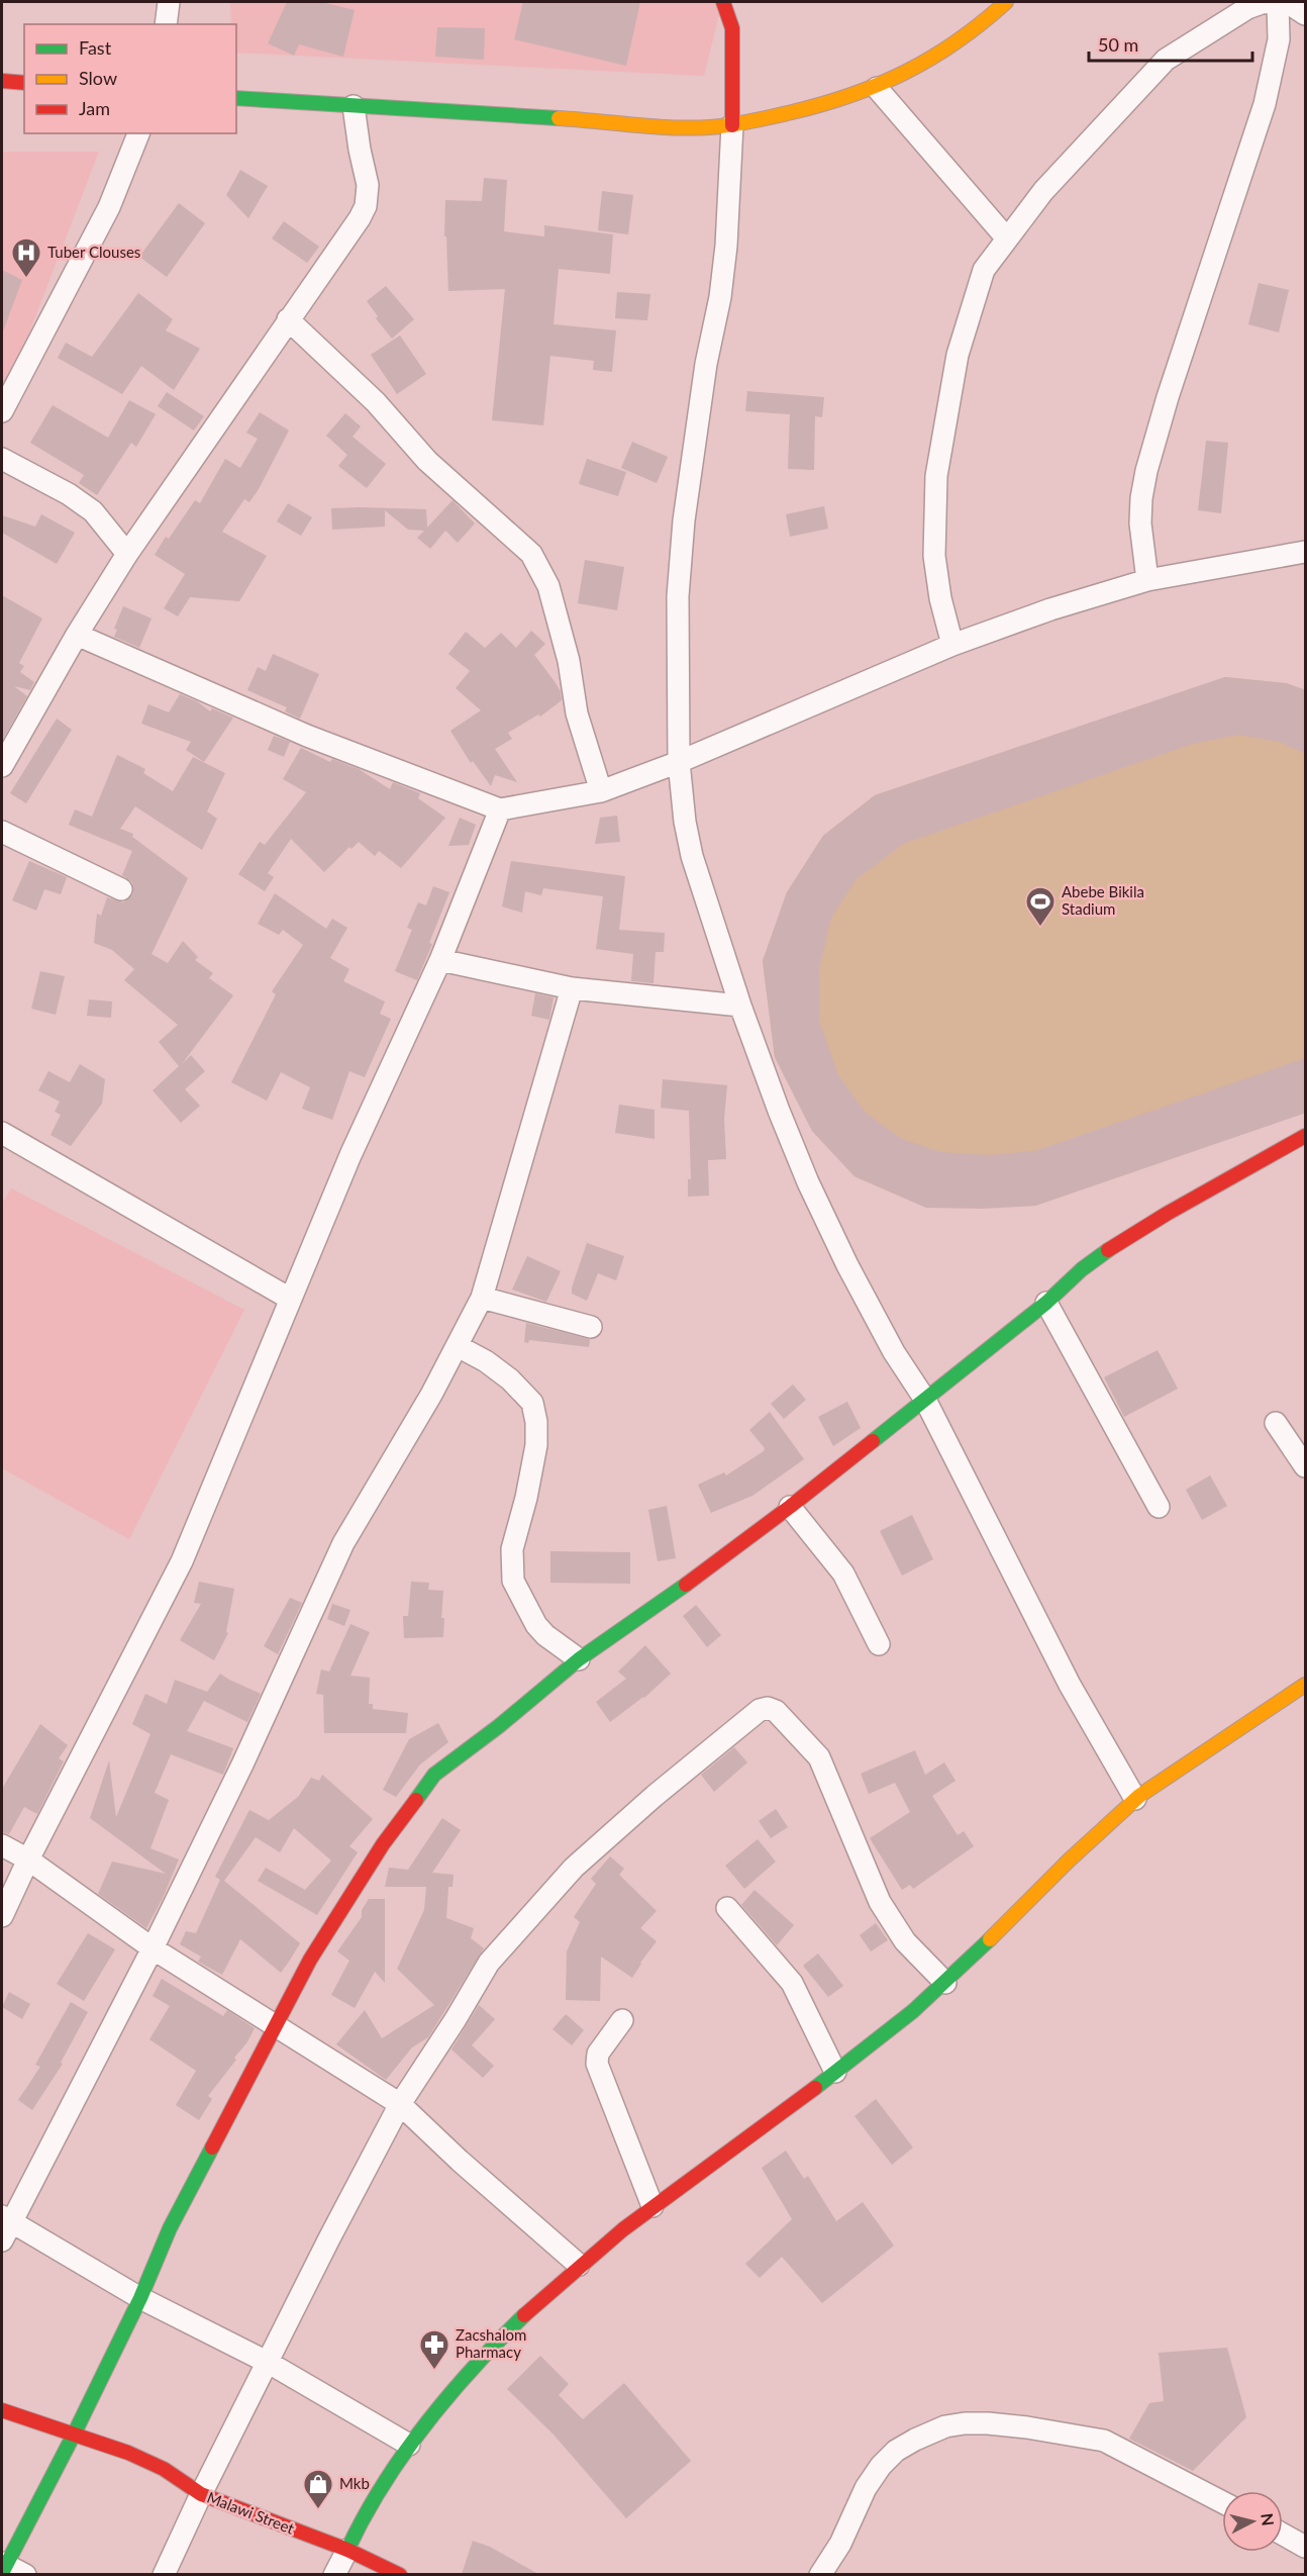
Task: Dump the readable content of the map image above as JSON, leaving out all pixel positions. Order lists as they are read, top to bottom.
{
  "streets": {
    "street": ["Malawi Street"]
  },
  "places": {
    "hospital": ["Tuber Clouses"],
    "sports": ["Abebe Bikila Stadium"],
    "pharmacy": ["Zacshalom Pharmacy"],
    "shop": ["Mkb"]
  },
  "legend": ["Fast", "Slow", "Jam"],
  "scale_bar": "50 m",
  "north": "right"
}
